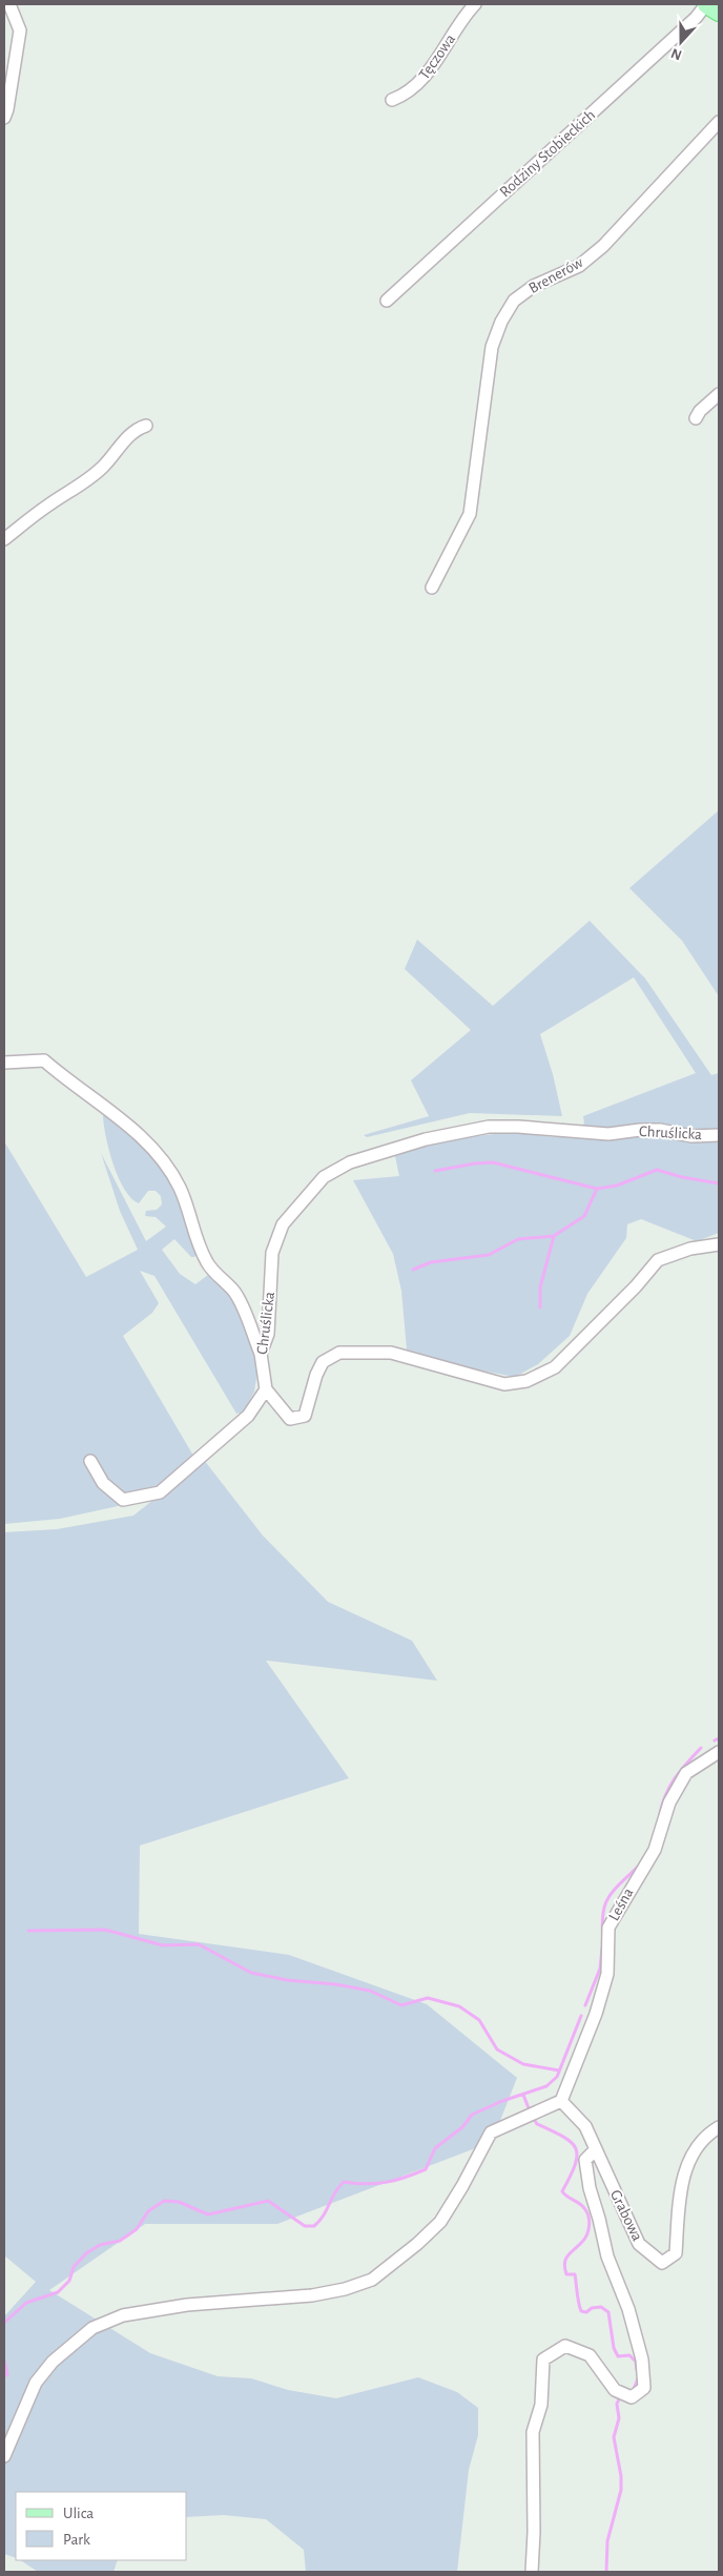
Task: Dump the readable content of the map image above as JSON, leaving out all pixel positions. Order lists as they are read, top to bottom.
{
  "streets": {
    "street": [
      "Tęczowa",
      "Rodziny Stobieckich",
      "Brenerów",
      "Chruślicka",
      "Leśna",
      "Grabowa"
    ]
  },
  "crossings": [
    ["Leśna", "Grabowa"]
  ],
  "legend": ["Ulica", "Park"],
  "north": "bottom"
}
